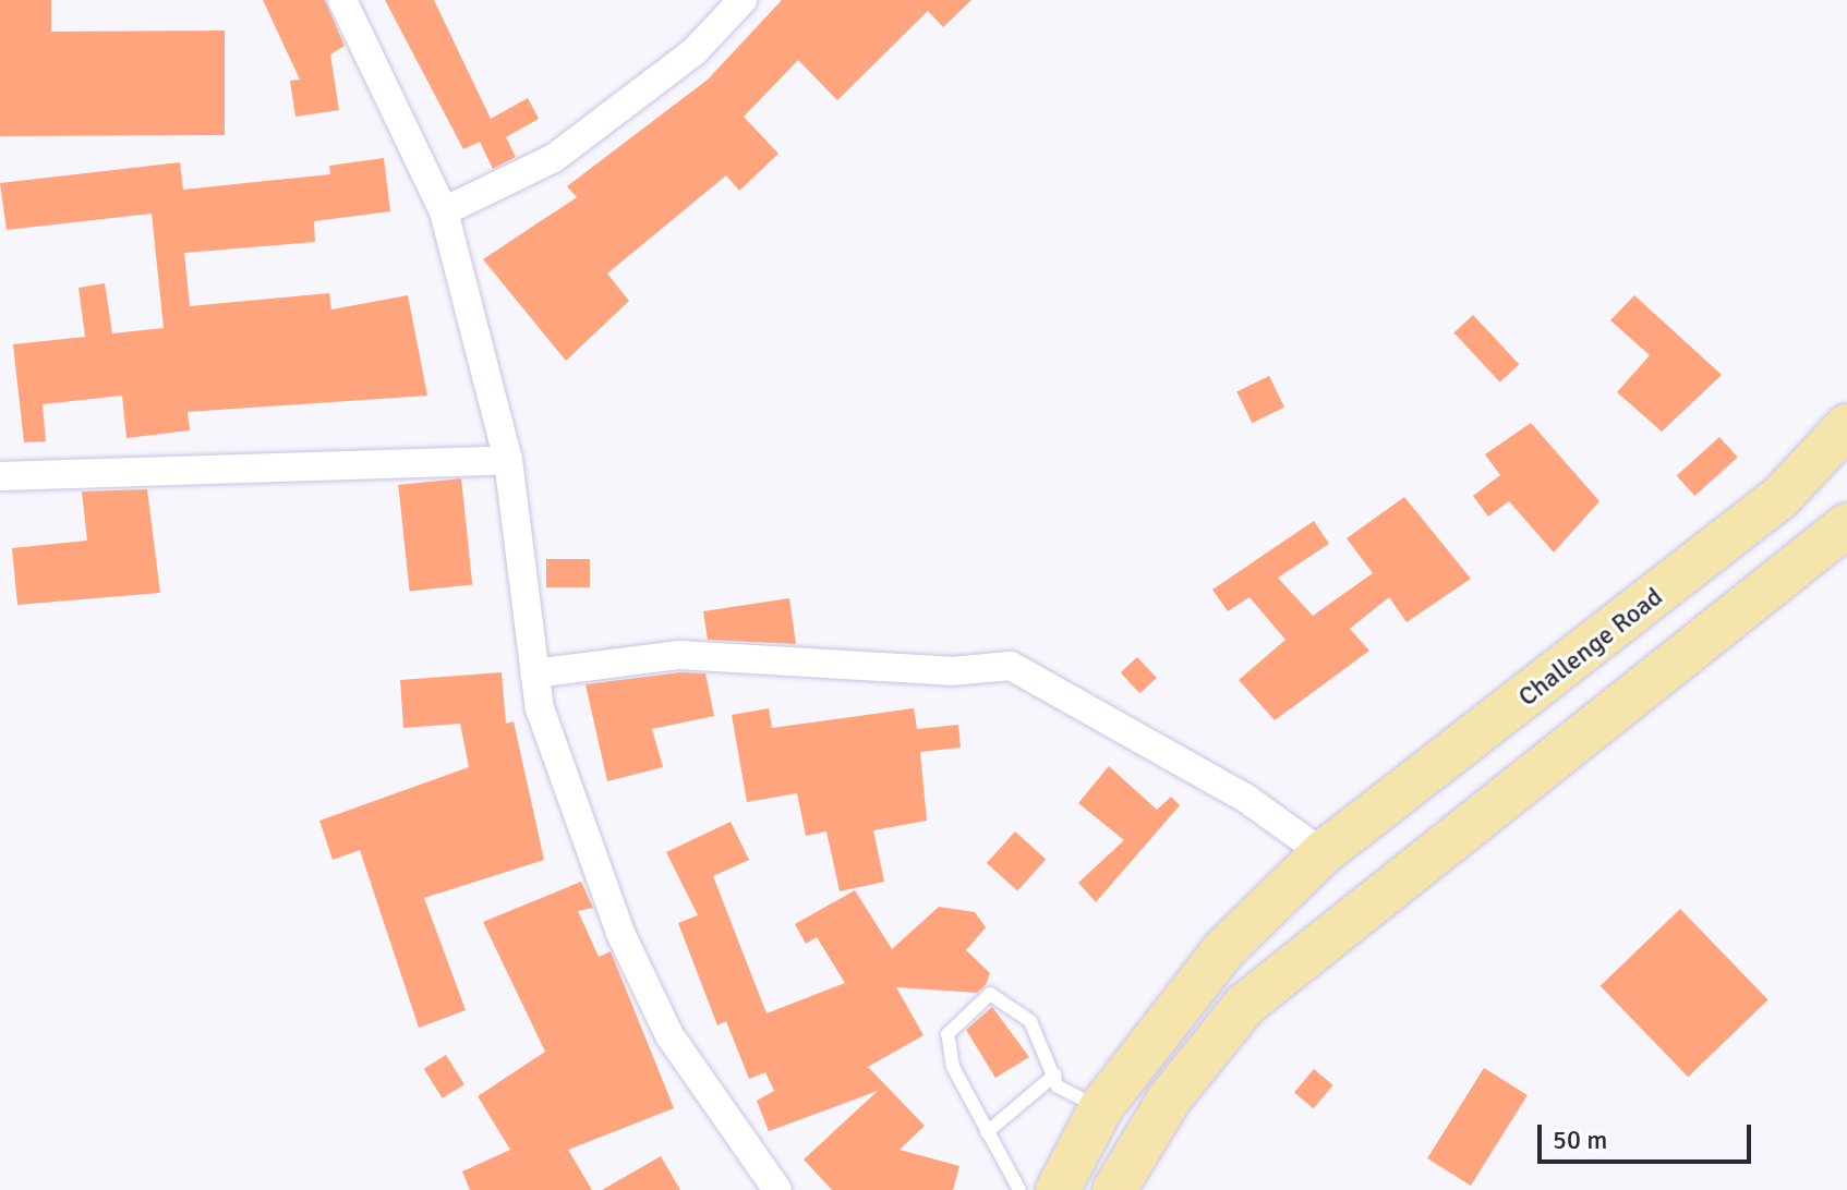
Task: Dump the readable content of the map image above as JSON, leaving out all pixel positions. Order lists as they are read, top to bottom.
{
  "streets": {
    "main road": ["Challenge Road"]
  },
  "scale_bar": "50 m"
}
